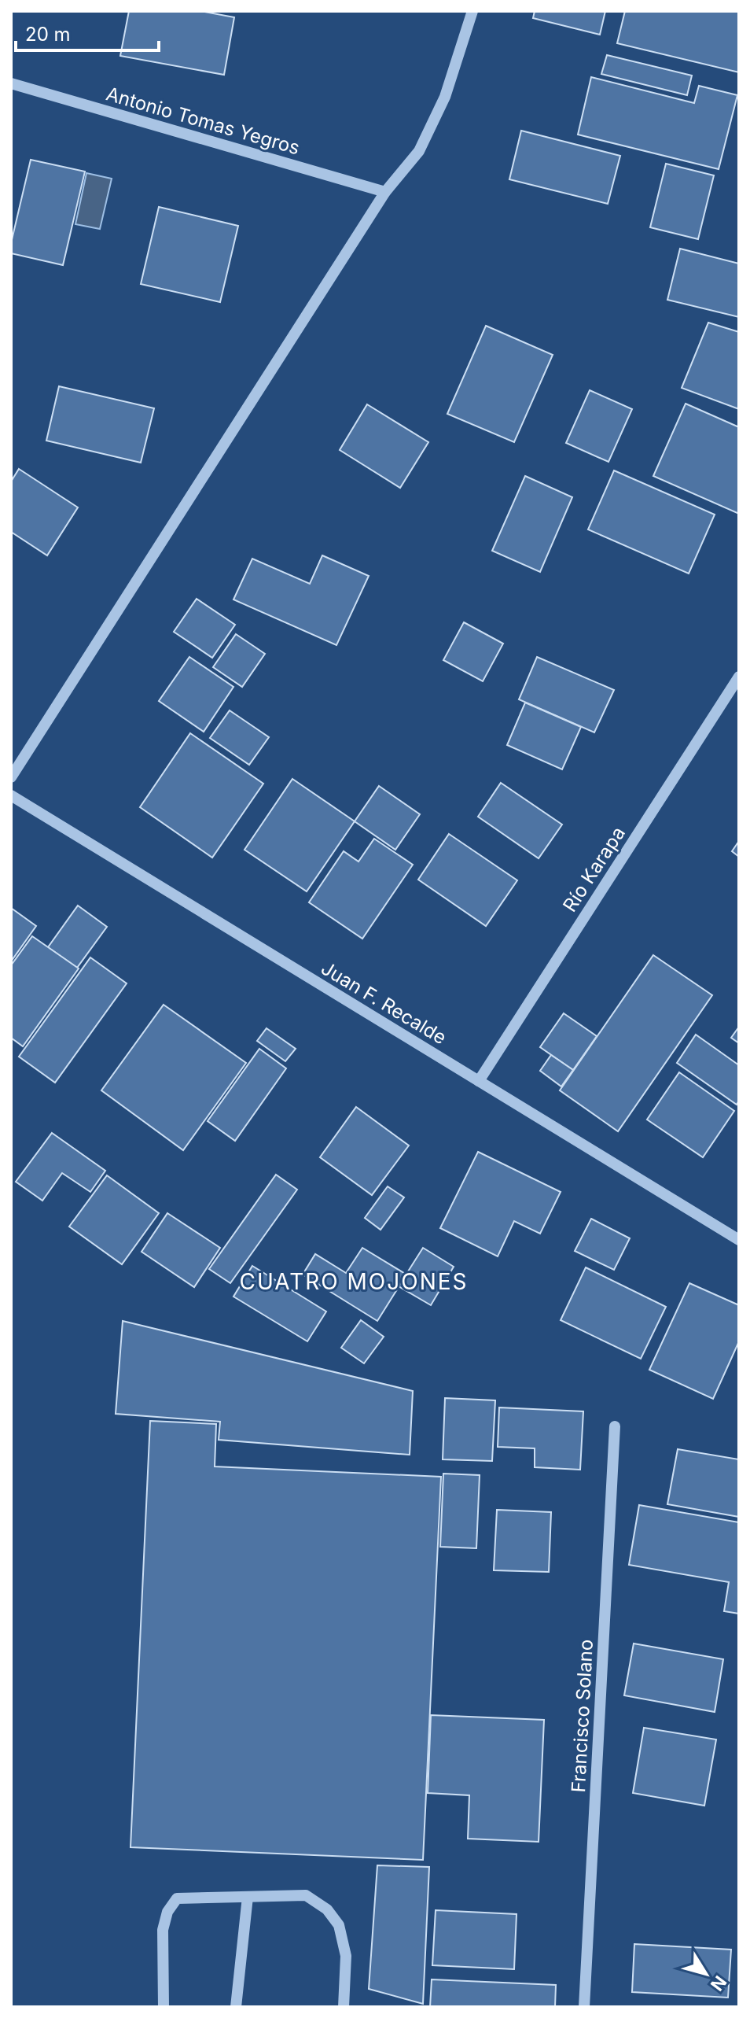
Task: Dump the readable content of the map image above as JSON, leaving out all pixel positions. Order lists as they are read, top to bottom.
{
  "streets": {
    "street": [
      "Antonio Tomas Yegros",
      "Río Karapa",
      "Juan F. Recalde",
      "Francisco Solano"
    ]
  },
  "crossings": [
    ["Río Karapa", "Juan F. Recalde"]
  ],
  "districts": ["CUATRO MOJONES"],
  "scale_bar": "20 m",
  "north": "bottom right"
}
